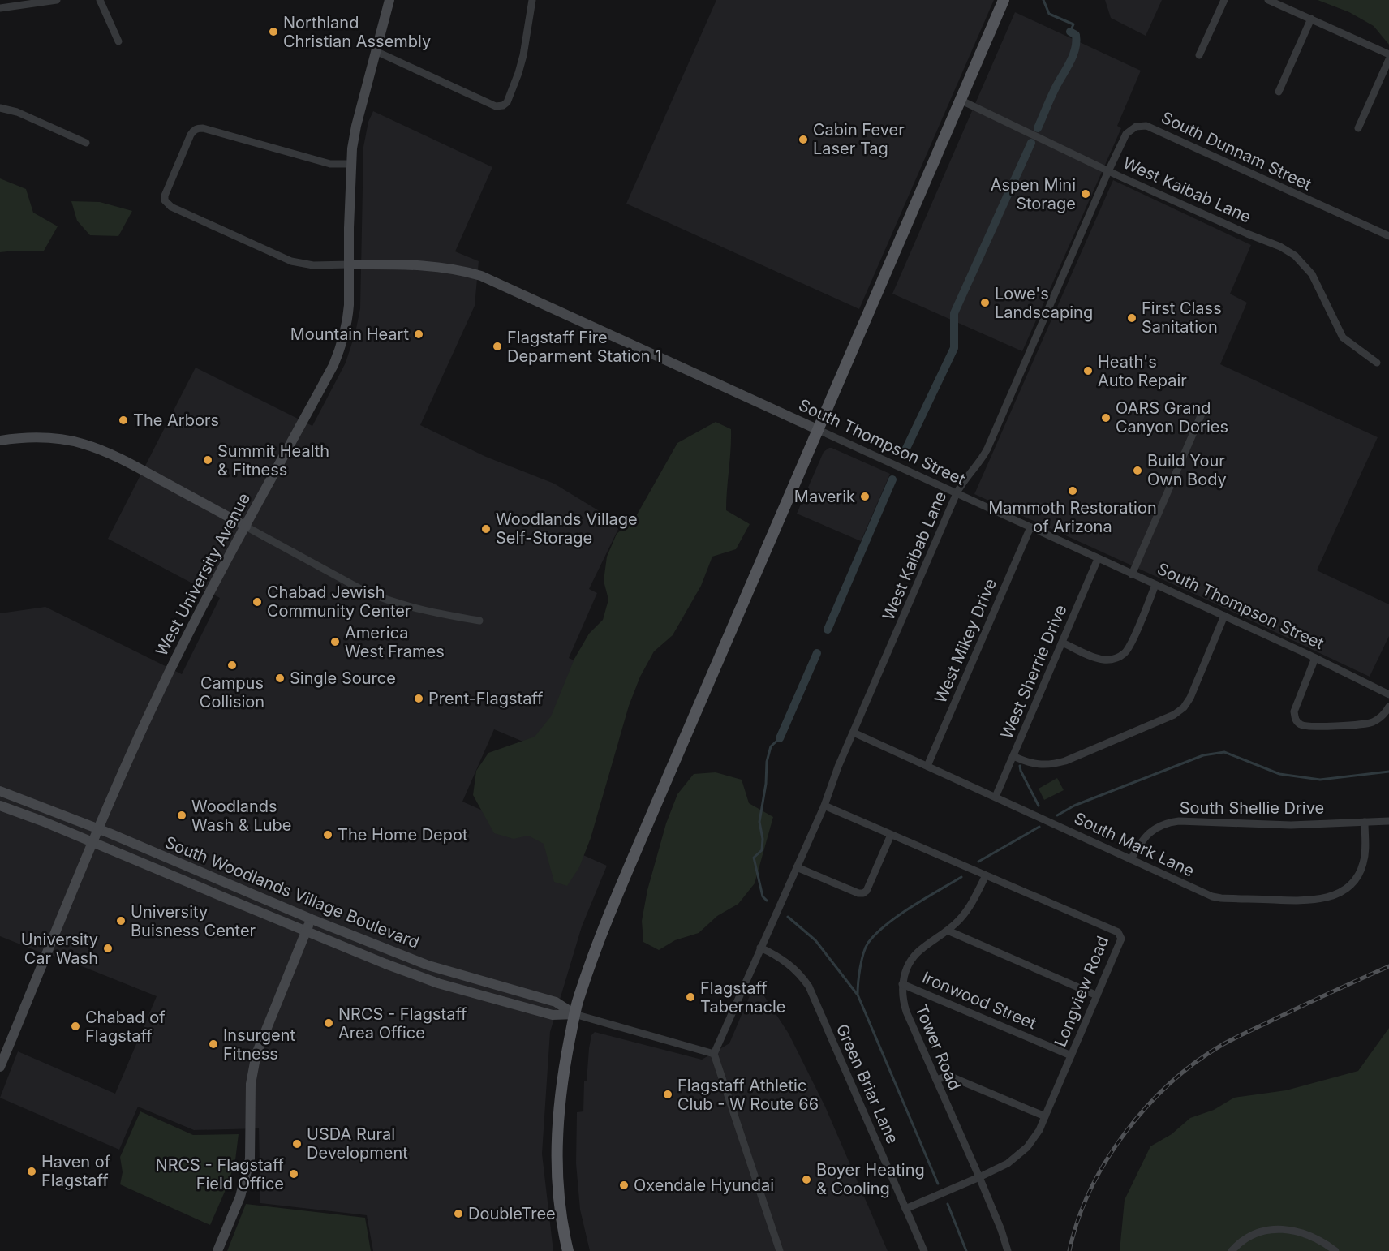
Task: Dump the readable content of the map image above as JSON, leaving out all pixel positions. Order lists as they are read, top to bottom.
{
  "streets": {
    "street": [
      "South Dunnam Street",
      "West Kaibab Lane",
      "South Thompson Street",
      "West University Avenue",
      "West Mikey Drive",
      "West Sherrie Drive",
      "South Shellie Drive",
      "South Mark Lane",
      "South Woodlands Village Boulevard",
      "Longview Road",
      "Ironwood Street",
      "Tower Road",
      "Green Briar Lane"
    ]
  },
  "crossings": [
    ["South Dunnam Street", "West Kaibab Lane"],
    ["West Kaibab Lane", "South Thompson Street"],
    ["West Kaibab Lane", "South Mark Lane"],
    ["West Kaibab Lane", "South Woodlands Village Boulevard"],
    ["West Kaibab Lane", "Longview Road"],
    ["West Kaibab Lane", "Green Briar Lane"],
    ["South Thompson Street", "West University Avenue"],
    ["South Thompson Street", "West Mikey Drive"],
    ["South Thompson Street", "West Sherrie Drive"],
    ["West University Avenue", "South Woodlands Village Boulevard"],
    ["West Mikey Drive", "South Mark Lane"],
    ["West Sherrie Drive", "South Mark Lane"],
    ["South Shellie Drive", "South Mark Lane"],
    ["Longview Road", "Ironwood Street"],
    ["Longview Road", "Tower Road"],
    ["Longview Road", "Green Briar Lane"],
    ["Ironwood Street", "Tower Road"]
  ],
  "places": [
    "Northland Christian Assembly",
    "Cabin Fever Laser Tag",
    "Aspen Mini Storage",
    "Lowe's Landscaping",
    "First Class Sanitation",
    "Mountain Heart",
    "Flagstaff Fire Deparment Station 1",
    "Heath's Auto Repair",
    "OARS Grand Canyon Dories",
    "The Arbors",
    "Summit Health & Fitness",
    "Build Your Own Body",
    "Mammoth Restoration of Arizona",
    "Maverik",
    "Woodlands Village Self-Storage",
    "Chabad Jewish Community Center",
    "America West Frames",
    "Campus Collision",
    "Single Source",
    "Prent-Flagstaff",
    "Woodlands Wash & Lube",
    "The Home Depot",
    "University Buisness Center",
    "University Car Wash",
    "Flagstaff Tabernacle",
    "NRCS - Flagstaff Area Office",
    "Chabad of Flagstaff",
    "Insurgent Fitness",
    "Flagstaff Athletic Club - W Route 66",
    "USDA Rural Development",
    "Haven of Flagstaff",
    "NRCS - Flagstaff Field Office",
    "Boyer Heating & Cooling",
    "Oxendale Hyundai",
    "DoubleTree"
  ]
}
